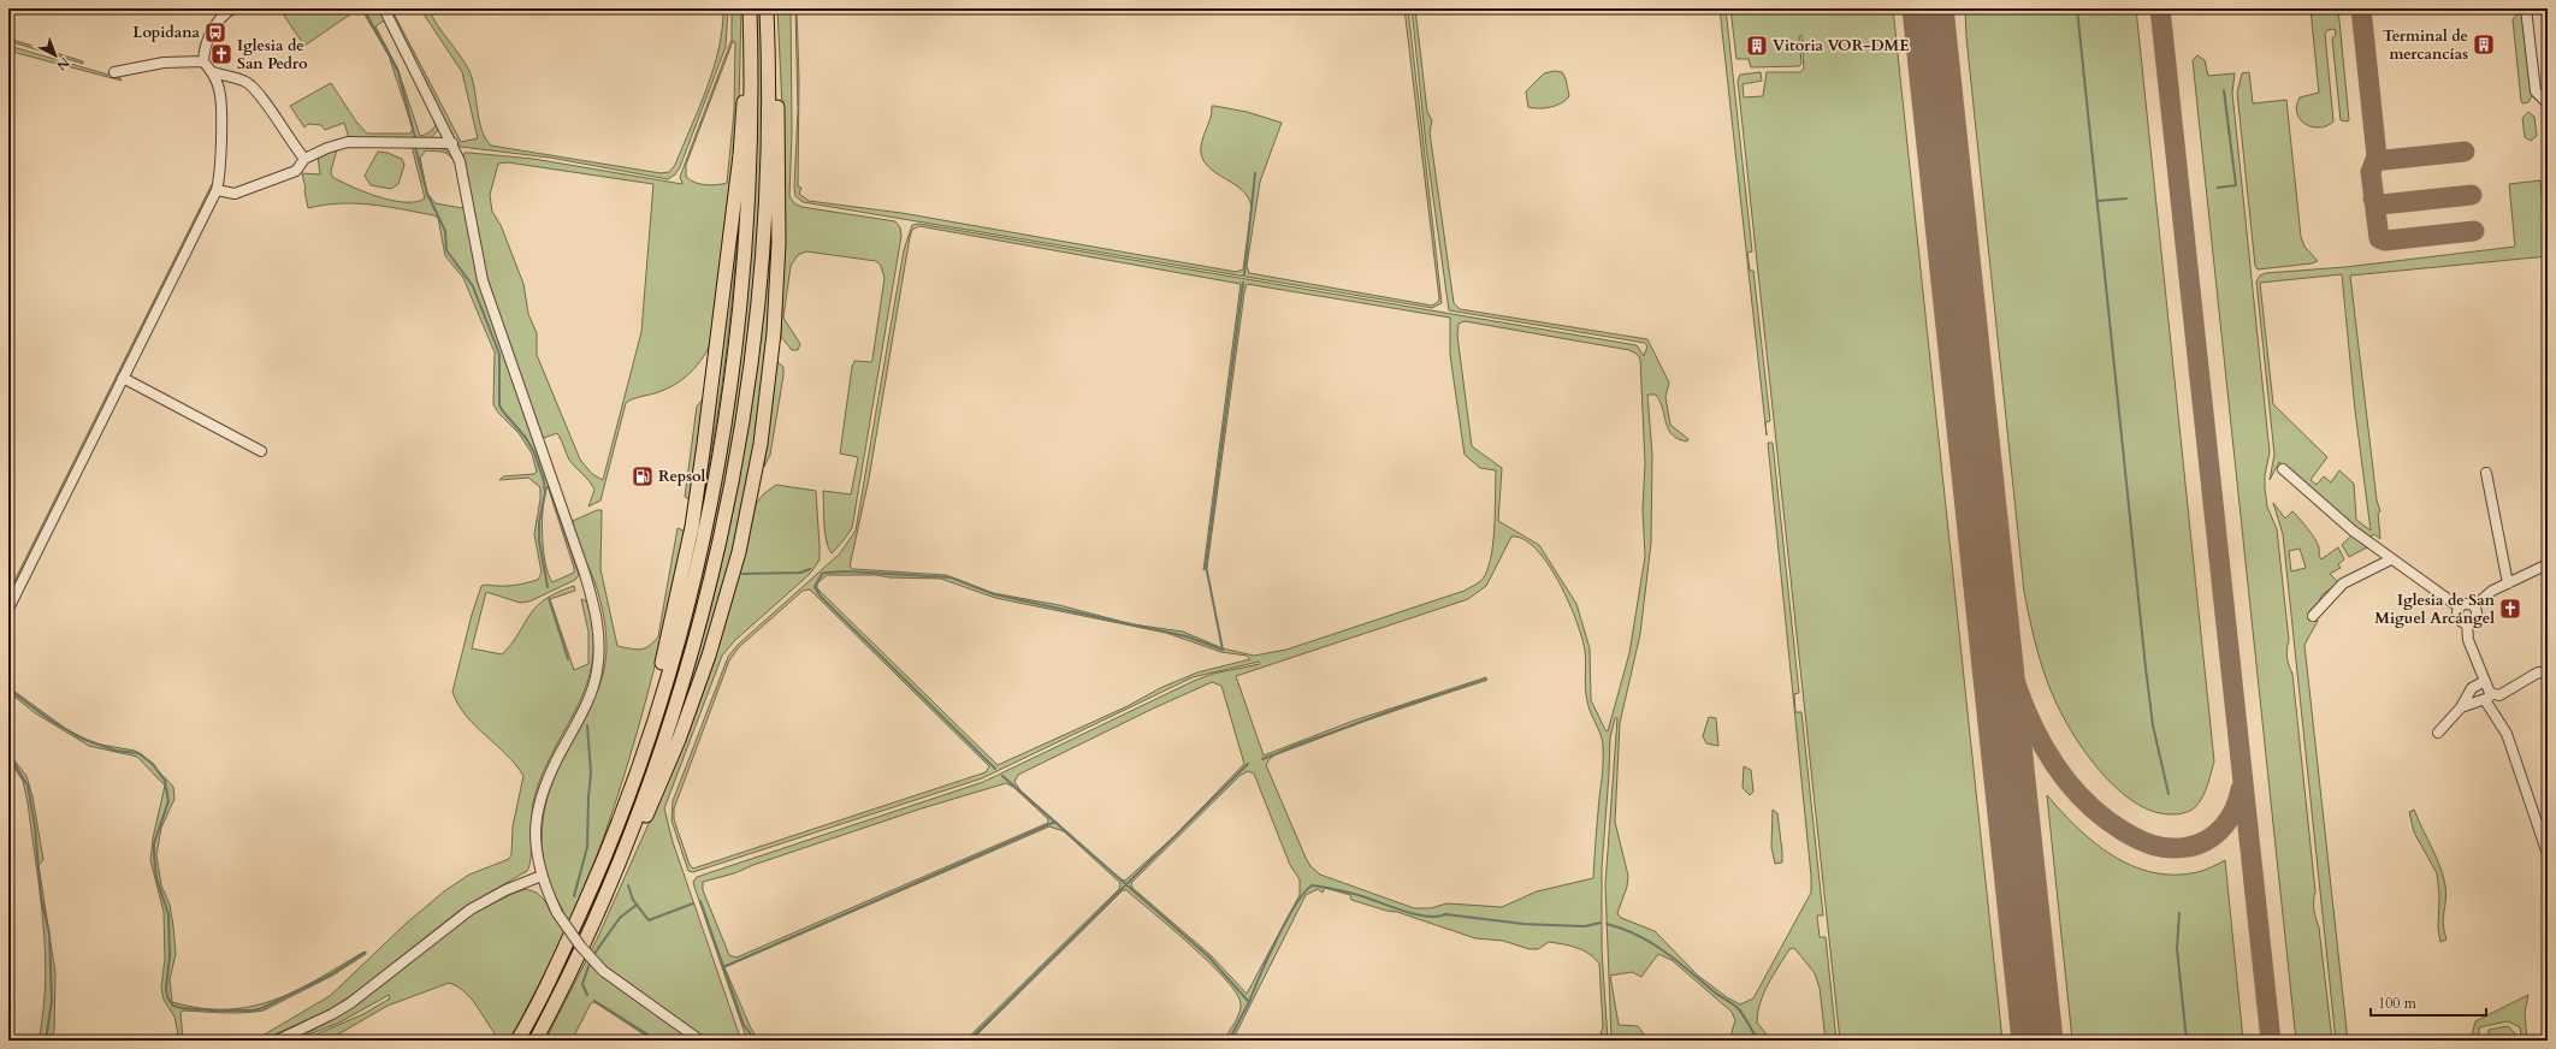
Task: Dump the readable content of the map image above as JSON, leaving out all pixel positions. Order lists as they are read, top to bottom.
{
  "places": {
    "bus stop": ["Lopidana"],
    "building": ["Terminal de mercancías", "Vitoria VOR-DME"],
    "church": ["Iglesia de San Pedro", "Iglesia de San Miguel Arcángel"],
    "fuel station": ["Repsol"]
  },
  "scale_bar": "100 m",
  "north": "bottom right"
}
